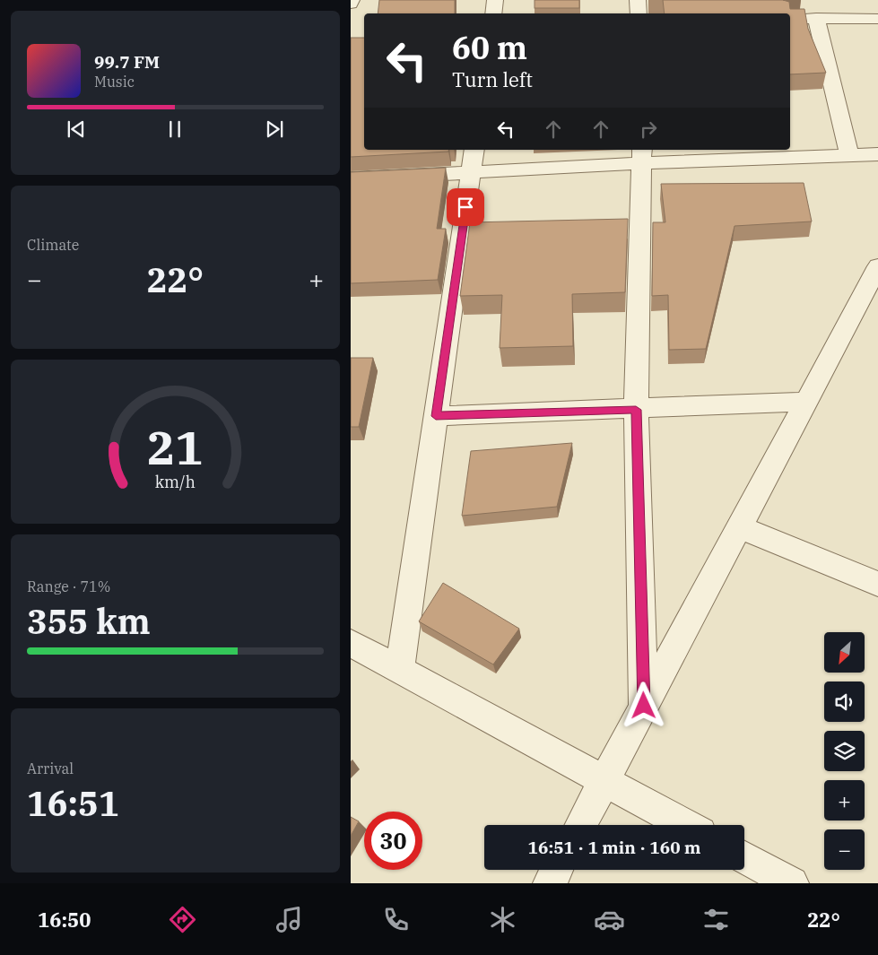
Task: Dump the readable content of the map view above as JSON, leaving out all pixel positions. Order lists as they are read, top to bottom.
{
  "north": "bottom left",
  "page": {
    "turn": ["60 m", "Turn left"],
    "song": ["99.7 FM", "Music"],
    "tile": [
      "Climate",
      ["Range · 71%", "355 km"],
      ["Arrival", "16:51"]
    ],
    "heat": ["−", "22°", "+"],
    "map_buttons": ["+", "−"],
    "limit": "30",
    "trip": "16:51 · 1 min · 160 m",
    "tabs": ["16:50", "22°"],
    "gauge": ["21", "km/h"]
  }
}
